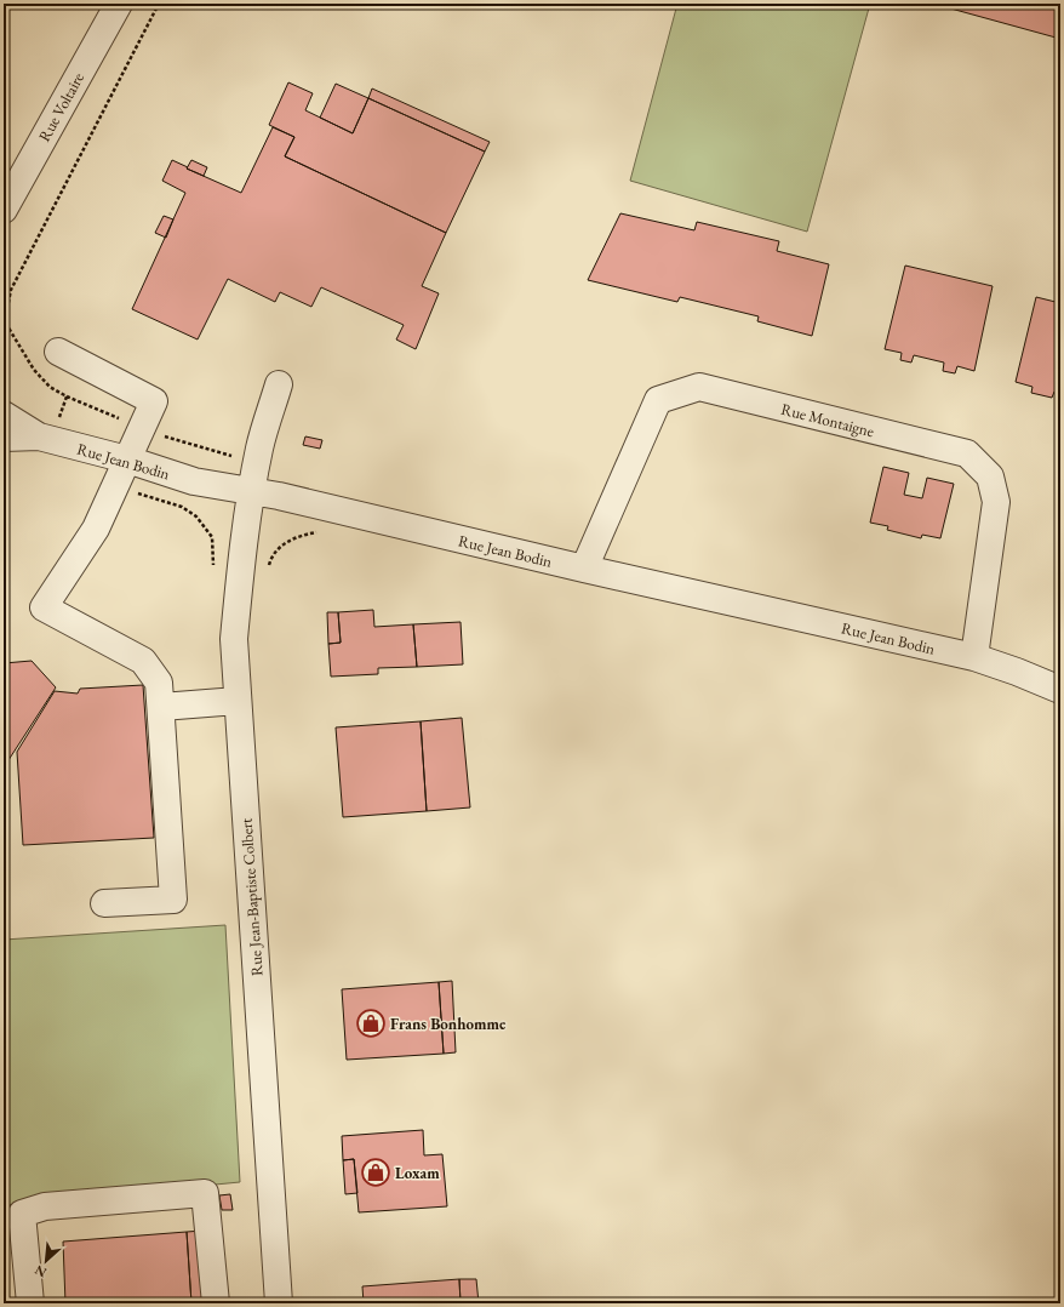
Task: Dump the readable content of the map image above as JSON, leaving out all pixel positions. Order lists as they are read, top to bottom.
{
  "streets": {
    "street": [
      "Rue Voltaire",
      "Rue Montaigne",
      "Rue Jean Bodin",
      "Rue Jean-Baptiste Colbert"
    ]
  },
  "crossings": [
    ["Rue Montaigne", "Rue Jean Bodin"],
    ["Rue Jean Bodin", "Rue Jean-Baptiste Colbert"]
  ],
  "places": {
    "shop": ["Frans Bonhomme", "Loxam"]
  },
  "north": "bottom left"
}
